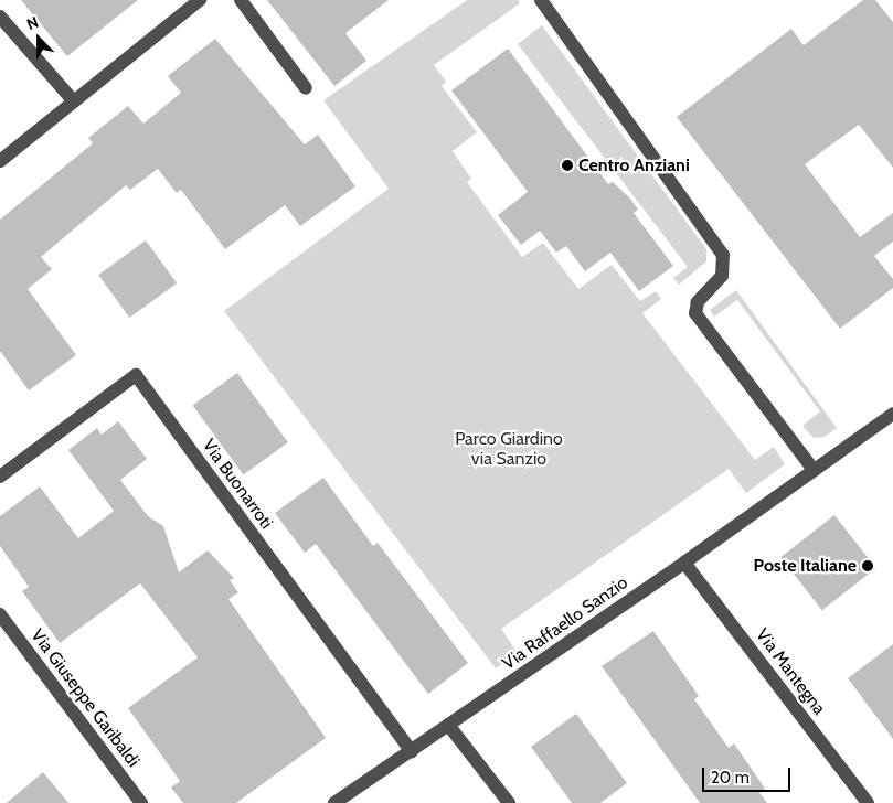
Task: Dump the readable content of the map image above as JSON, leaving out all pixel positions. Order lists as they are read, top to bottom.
{
  "streets": {
    "street": [
      "Via Buonarroti",
      "Via Raffaello Sanzio",
      "Via Mantegna",
      "Via Giuseppe Garibaldi"
    ]
  },
  "crossings": [
    ["Via Buonarroti", "Via Raffaello Sanzio"],
    ["Via Raffaello Sanzio", "Via Mantegna"]
  ],
  "parks": ["Parco Giardino via Sanzio"],
  "places": ["Centro Anziani", "Poste Italiane"],
  "scale_bar": "20 m",
  "north": "top"
}
